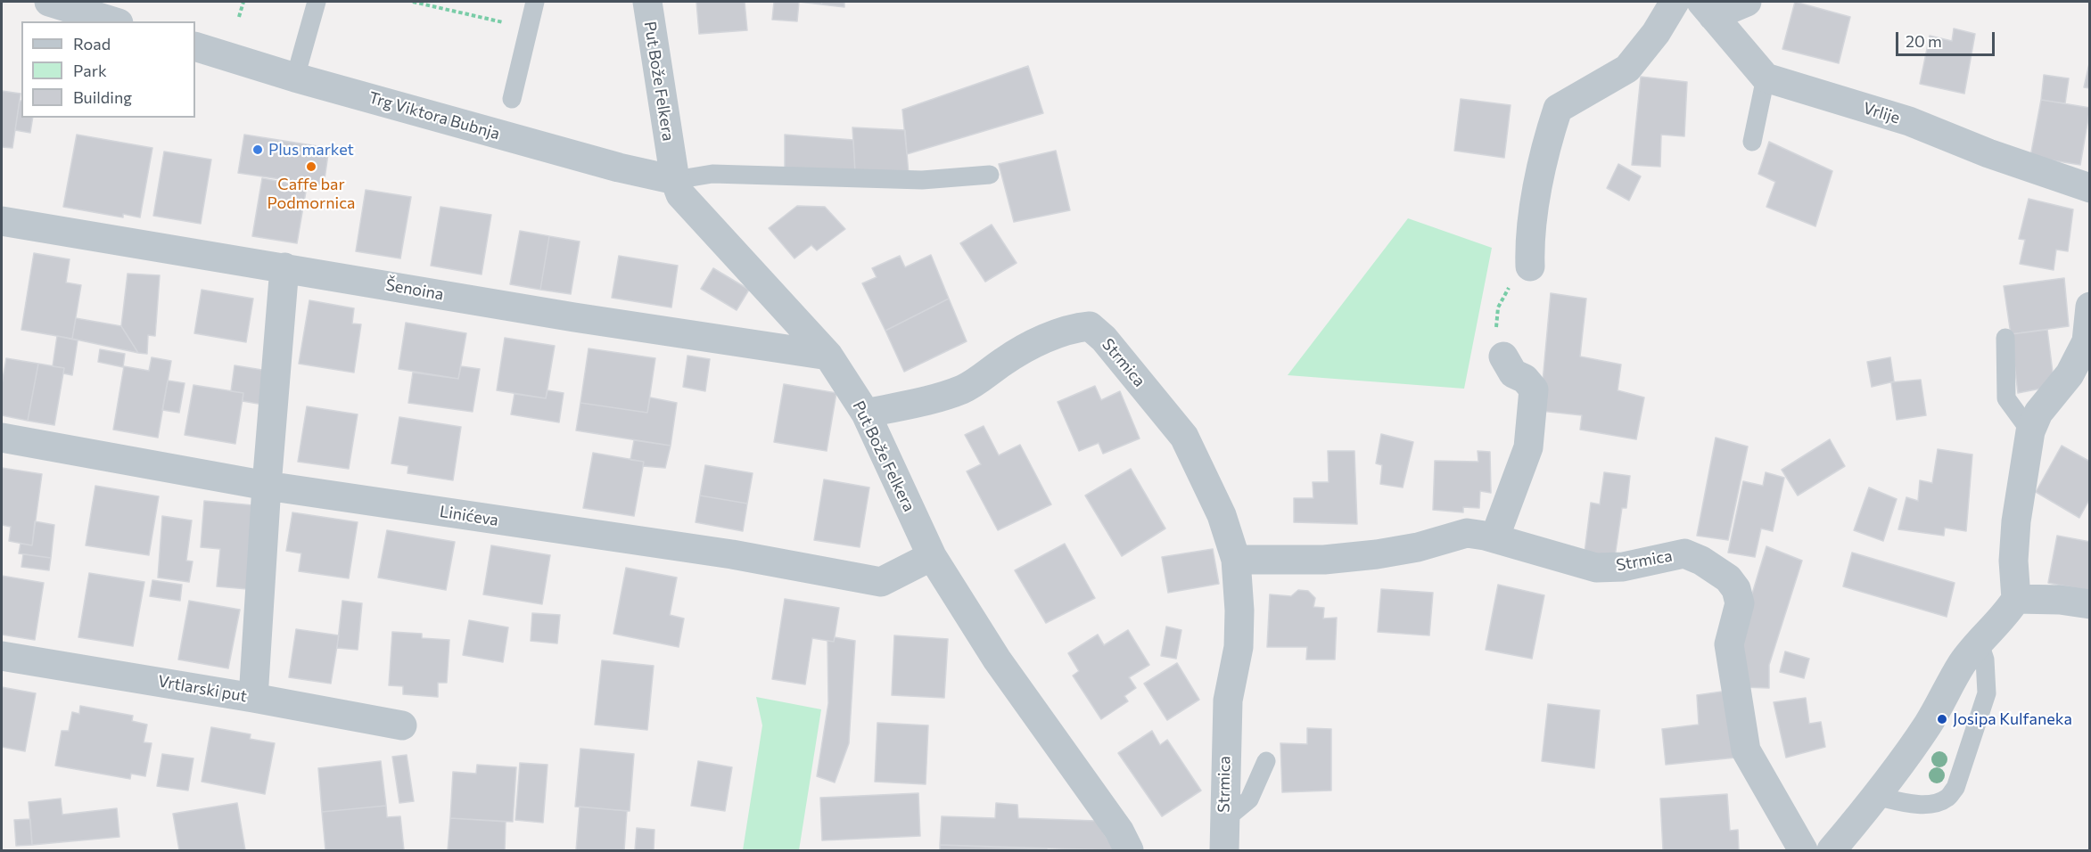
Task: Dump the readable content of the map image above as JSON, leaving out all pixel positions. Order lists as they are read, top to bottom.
{
  "streets": {
    "street": [
      "Put Bože Felkera",
      "Vrlije",
      "Trg Viktora Bubnja",
      "Šenoina",
      "Strmica",
      "Linićeva",
      "Vrtlarski put"
    ]
  },
  "crossings": [
    ["Put Bože Felkera", "Trg Viktora Bubnja"],
    ["Put Bože Felkera", "Šenoina"],
    ["Put Bože Felkera", "Strmica"],
    ["Put Bože Felkera", "Linićeva"]
  ],
  "places": ["Plus market", "Caffe bar Podmornica", "Josipa Kulfaneka"],
  "legend": ["Road", "Park", "Building"],
  "scale_bar": "20 m"
}
